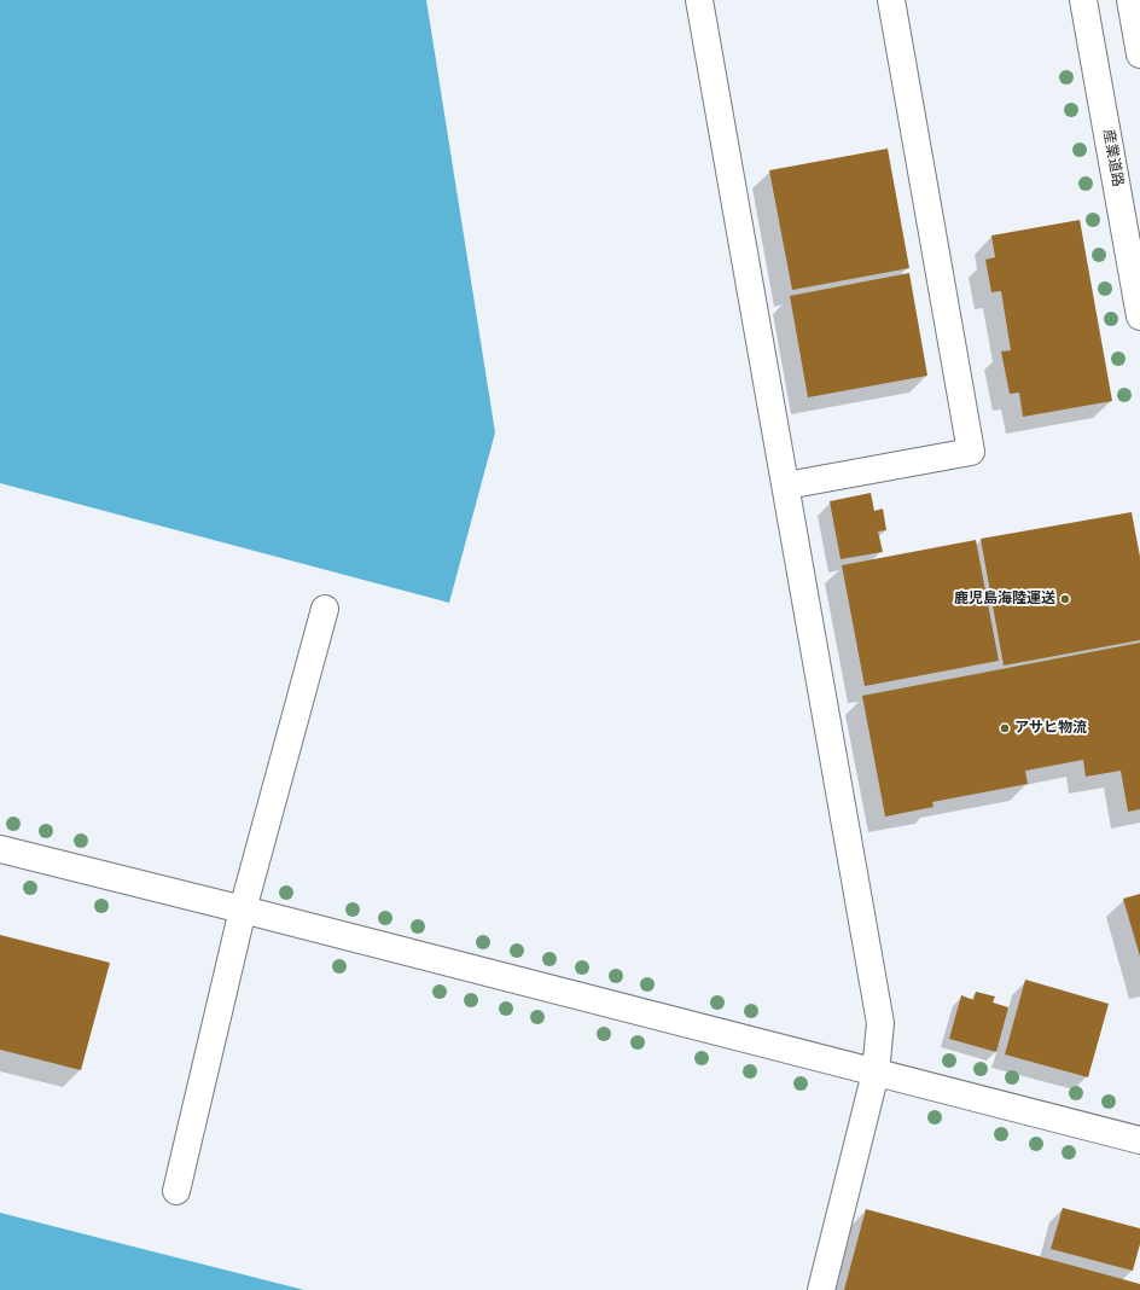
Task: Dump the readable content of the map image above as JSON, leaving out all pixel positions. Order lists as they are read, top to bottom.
{
  "streets": {
    "street": ["産業道路"]
  },
  "places": ["鹿児島海陸運送", "アサヒ物流"]
}
